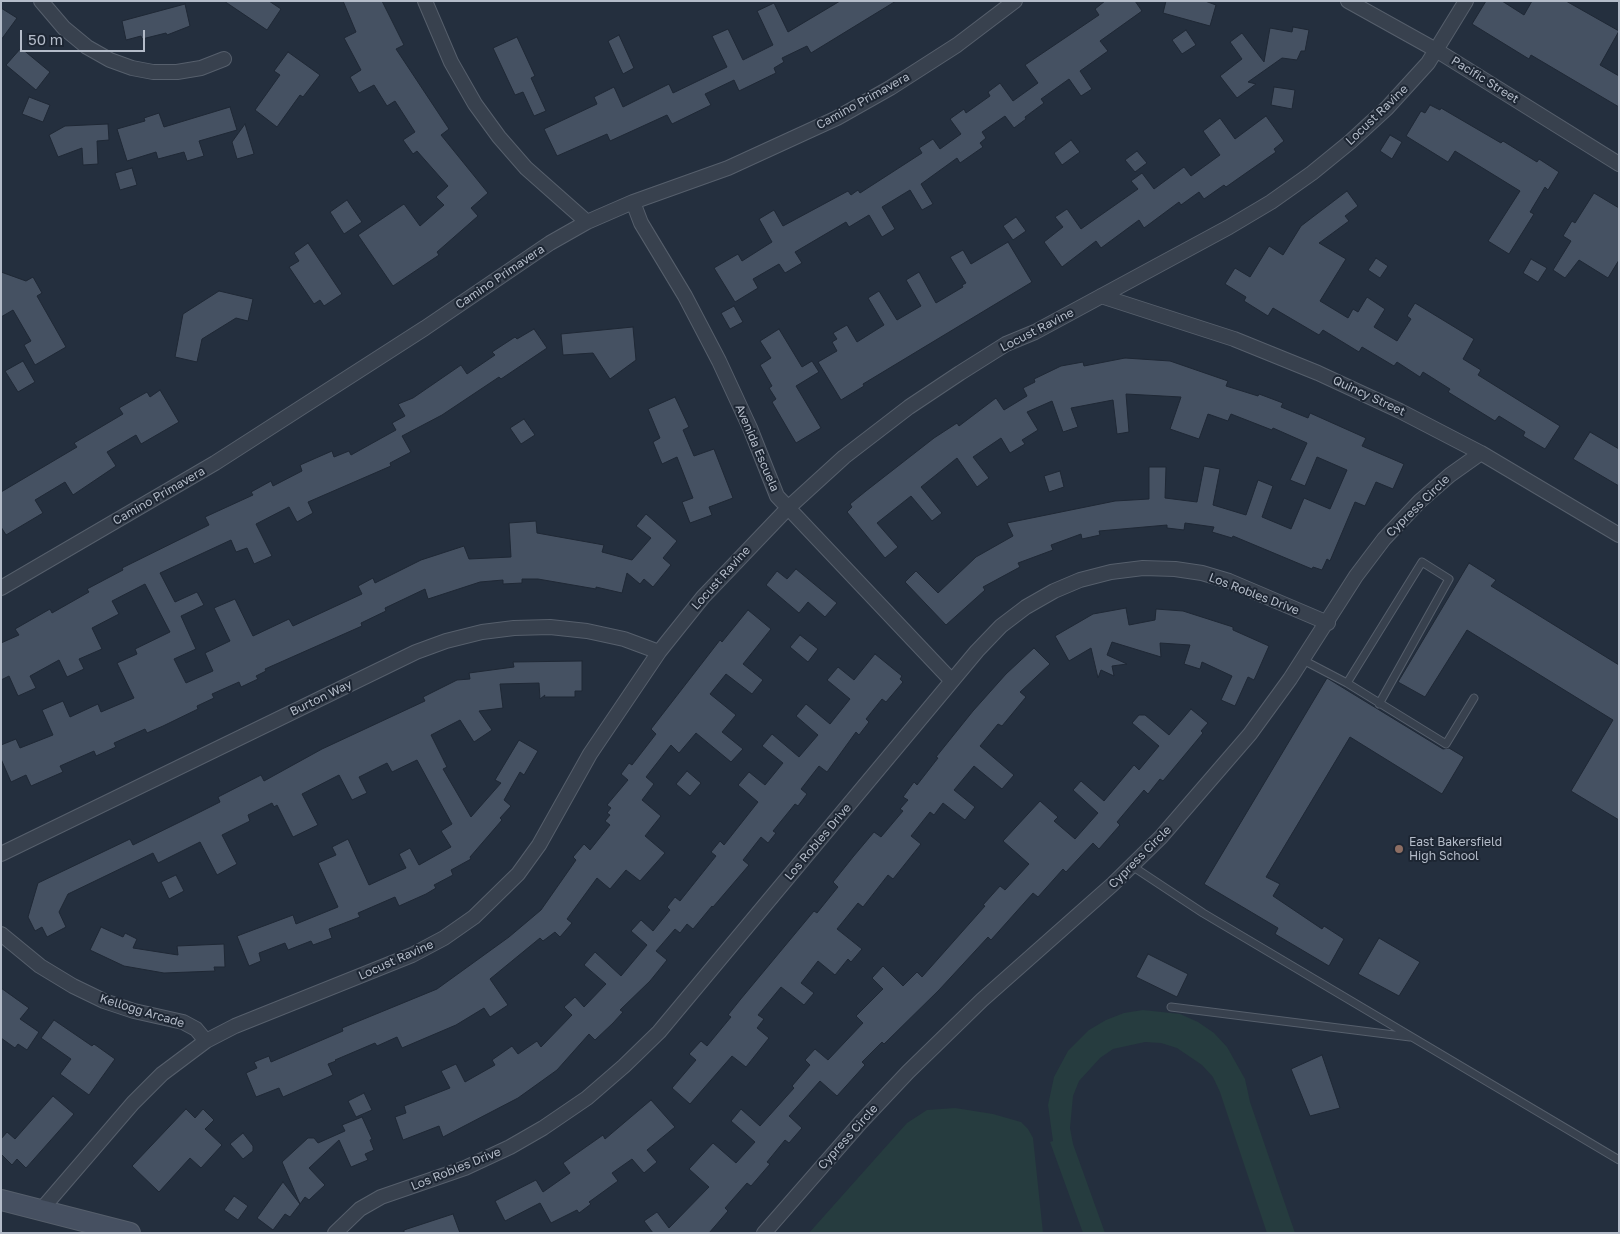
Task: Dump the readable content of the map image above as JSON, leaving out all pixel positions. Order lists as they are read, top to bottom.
{
  "streets": {
    "street": [
      "Pacific Street",
      "Camino Primavera",
      "Locust Ravine",
      "Quincy Street",
      "Avenida Escuela",
      "Cypress Circle",
      "Los Robles Drive",
      "Burton Way",
      "Kellogg Arcade"
    ]
  },
  "crossings": [
    ["Pacific Street", "Locust Ravine"],
    ["Camino Primavera", "Avenida Escuela"],
    ["Locust Ravine", "Quincy Street"],
    ["Locust Ravine", "Avenida Escuela"],
    ["Locust Ravine", "Burton Way"],
    ["Locust Ravine", "Kellogg Arcade"],
    ["Quincy Street", "Cypress Circle"],
    ["Avenida Escuela", "Los Robles Drive"],
    ["Cypress Circle", "Los Robles Drive"]
  ],
  "places": ["East Bakersfield High School"],
  "scale_bar": "50 m"
}
